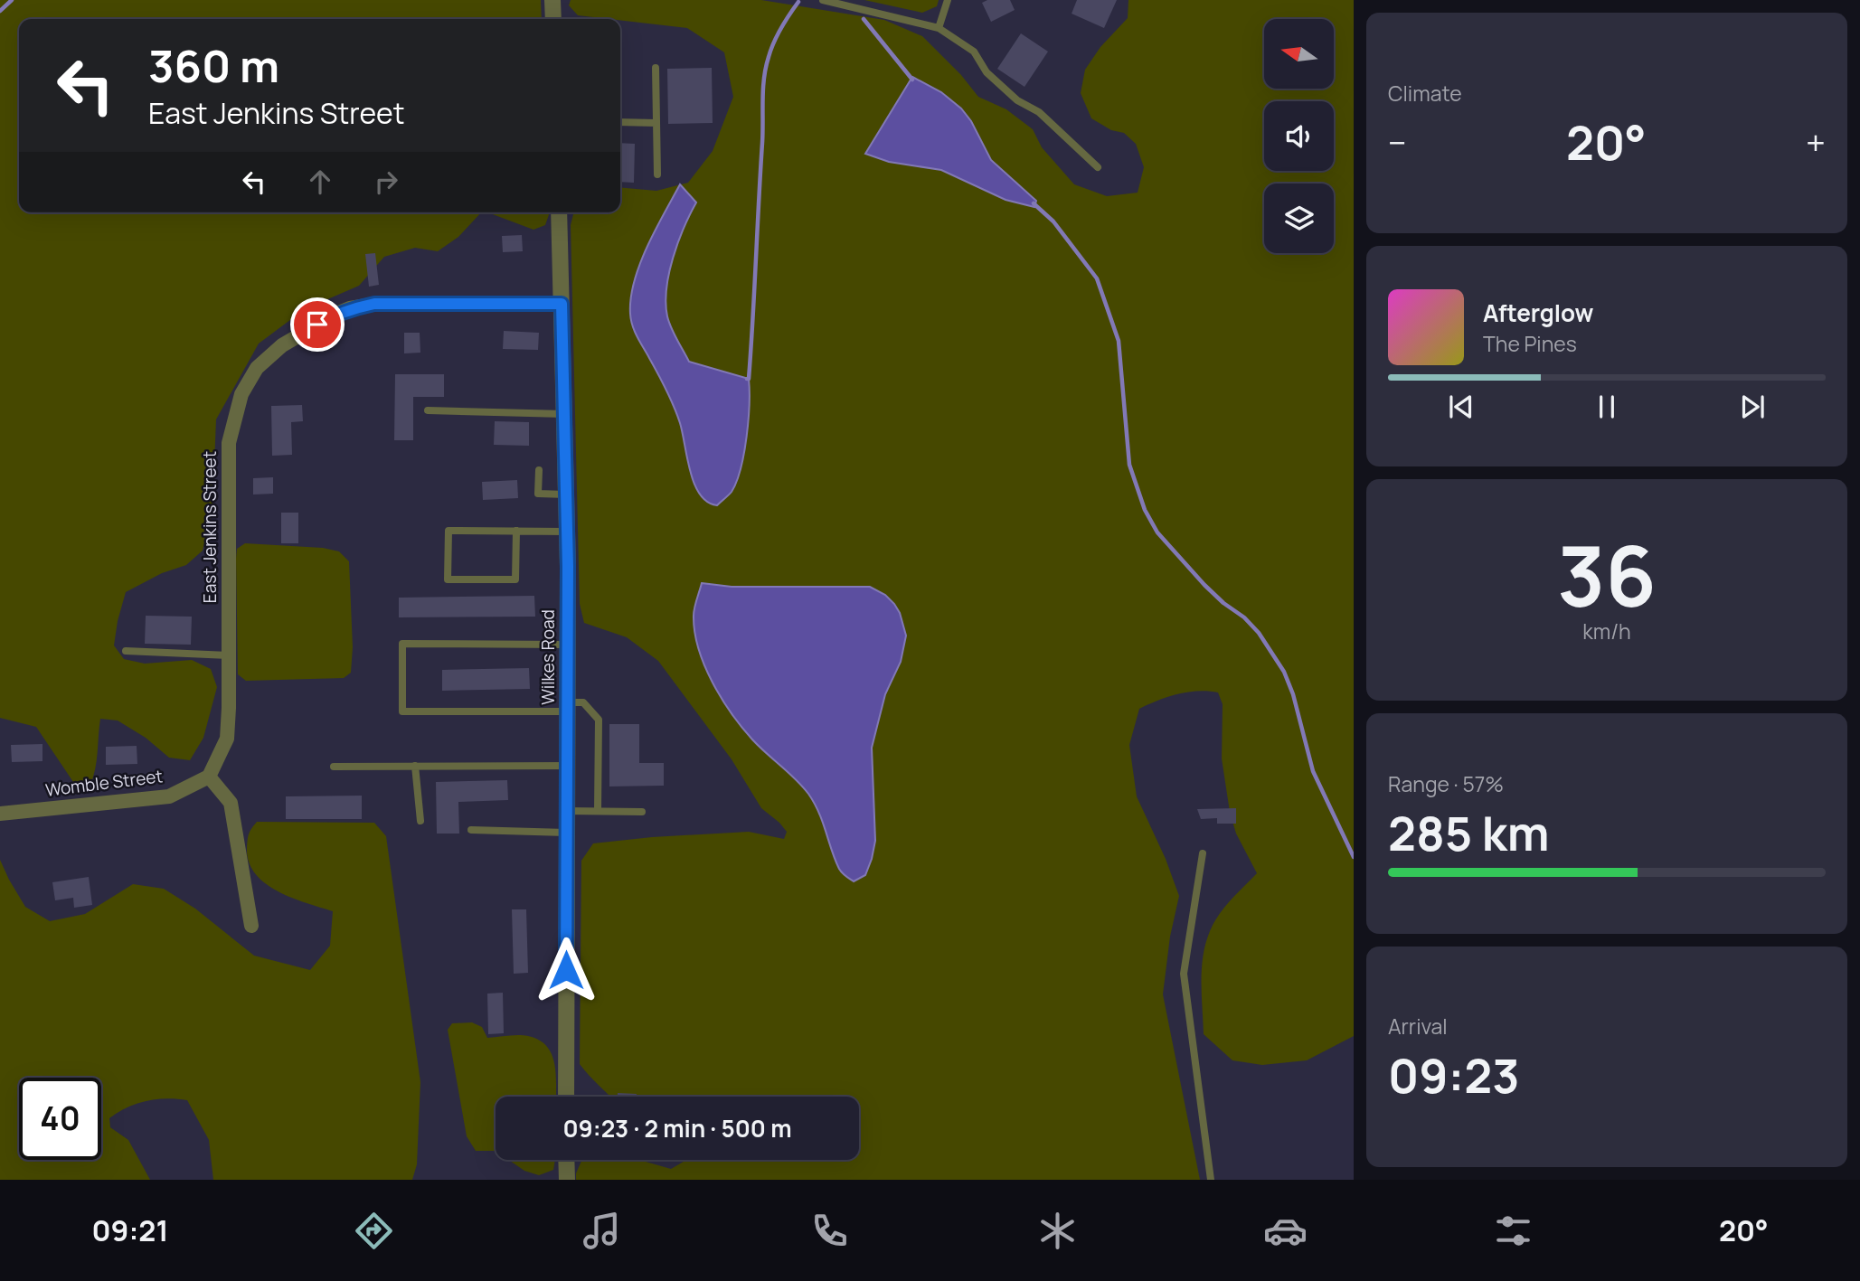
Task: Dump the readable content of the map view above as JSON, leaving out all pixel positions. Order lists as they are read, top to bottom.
{
  "streets": {
    "street": ["East Jenkins Street", "Wilkes Road", "Womble Street"]
  },
  "crossings": [
    ["East Jenkins Street", "Wilkes Road"],
    ["East Jenkins Street", "Womble Street"]
  ],
  "north": "left",
  "page": {
    "tile": [
      "Climate",
      ["36", "km/h"],
      ["Range · 57%", "285 km"],
      ["Arrival", "09:23"]
    ],
    "turn": ["360 m", "East Jenkins Street"],
    "heat": ["−", "20°", "+"],
    "song": ["Afterglow", "The Pines"],
    "limit": "40",
    "trip": "09:23 · 2 min · 500 m",
    "tabs": ["09:21", "20°"]
  }
}
